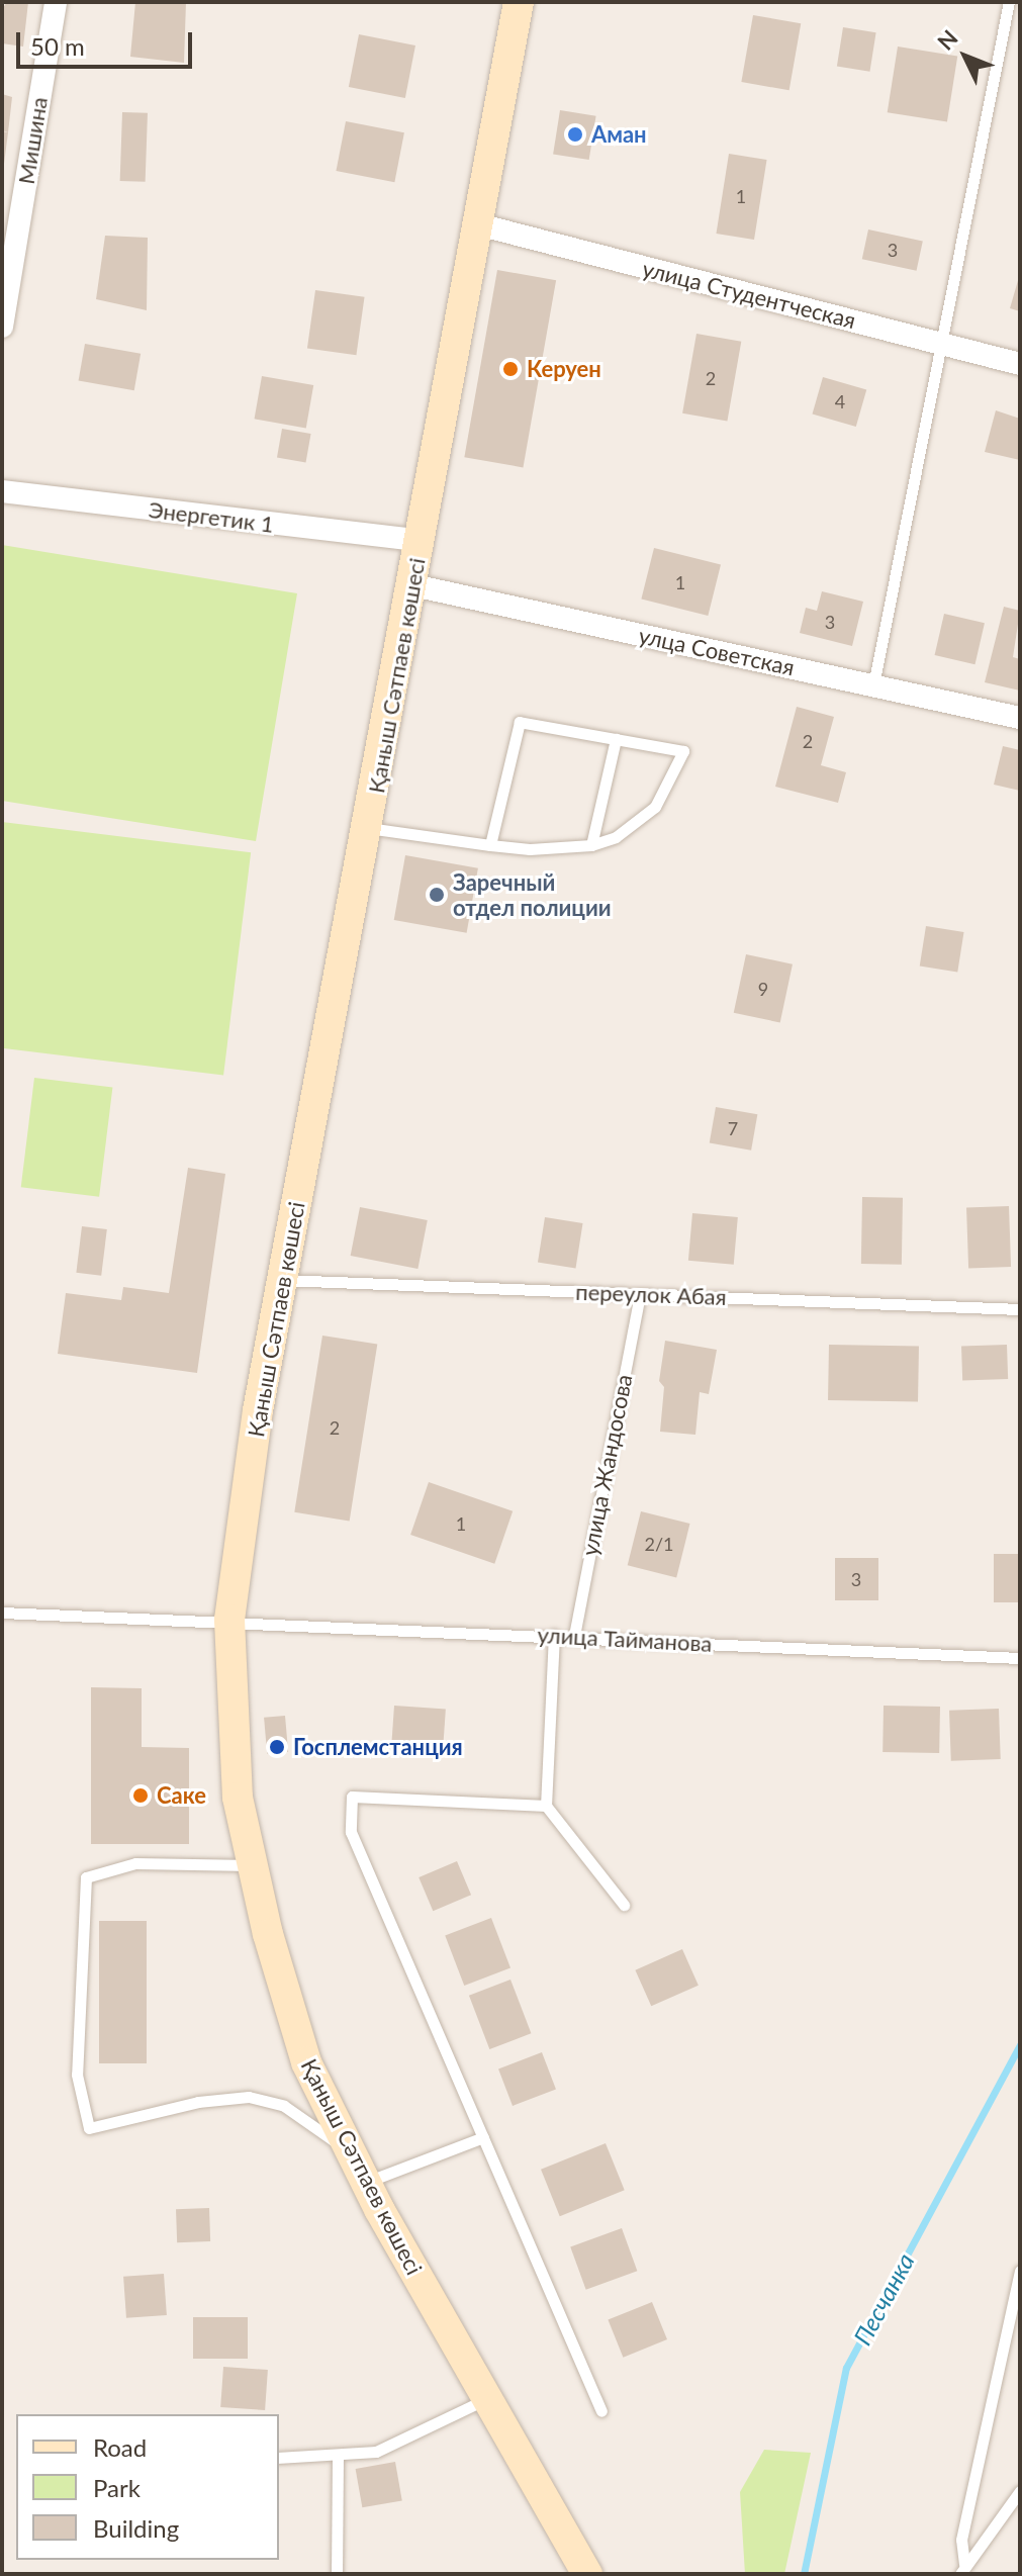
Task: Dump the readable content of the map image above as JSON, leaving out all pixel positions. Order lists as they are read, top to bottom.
{
  "streets": {
    "street": [
      "Мишина",
      "улица Студентческая",
      "Энергетик 1",
      "улца Советская",
      "Қаныш Сәтпаев көшесі"
    ],
    "lane": ["переулок Абая", "улица Жандосова", "улица Тайманова"]
  },
  "crossings": [
    ["улица Студентческая", "Қаныш Сәтпаев көшесі"],
    ["Энергетик 1", "Қаныш Сәтпаев көшесі"],
    ["улца Советская", "Қаныш Сәтпаев көшесі"],
    ["Қаныш Сәтпаев көшесі", "переулок Абая"],
    ["Қаныш Сәтпаев көшесі", "улица Тайманова"],
    ["переулок Абая", "улица Жандосова"],
    ["улица Жандосова", "улица Тайманова"]
  ],
  "water": ["Песчанка"],
  "places": [
    "Аман",
    "Керуен",
    "Заречный отдел полиции",
    "Госплемстанция",
    "Саке"
  ],
  "house_numbers": [
    "1",
    "3",
    "2",
    "4",
    "1",
    "3",
    "2",
    "9",
    "7",
    "2",
    "1",
    "2/1",
    "3"
  ],
  "legend": ["Road", "Park", "Building"],
  "scale_bar": "50 m",
  "north": "top left"
}
